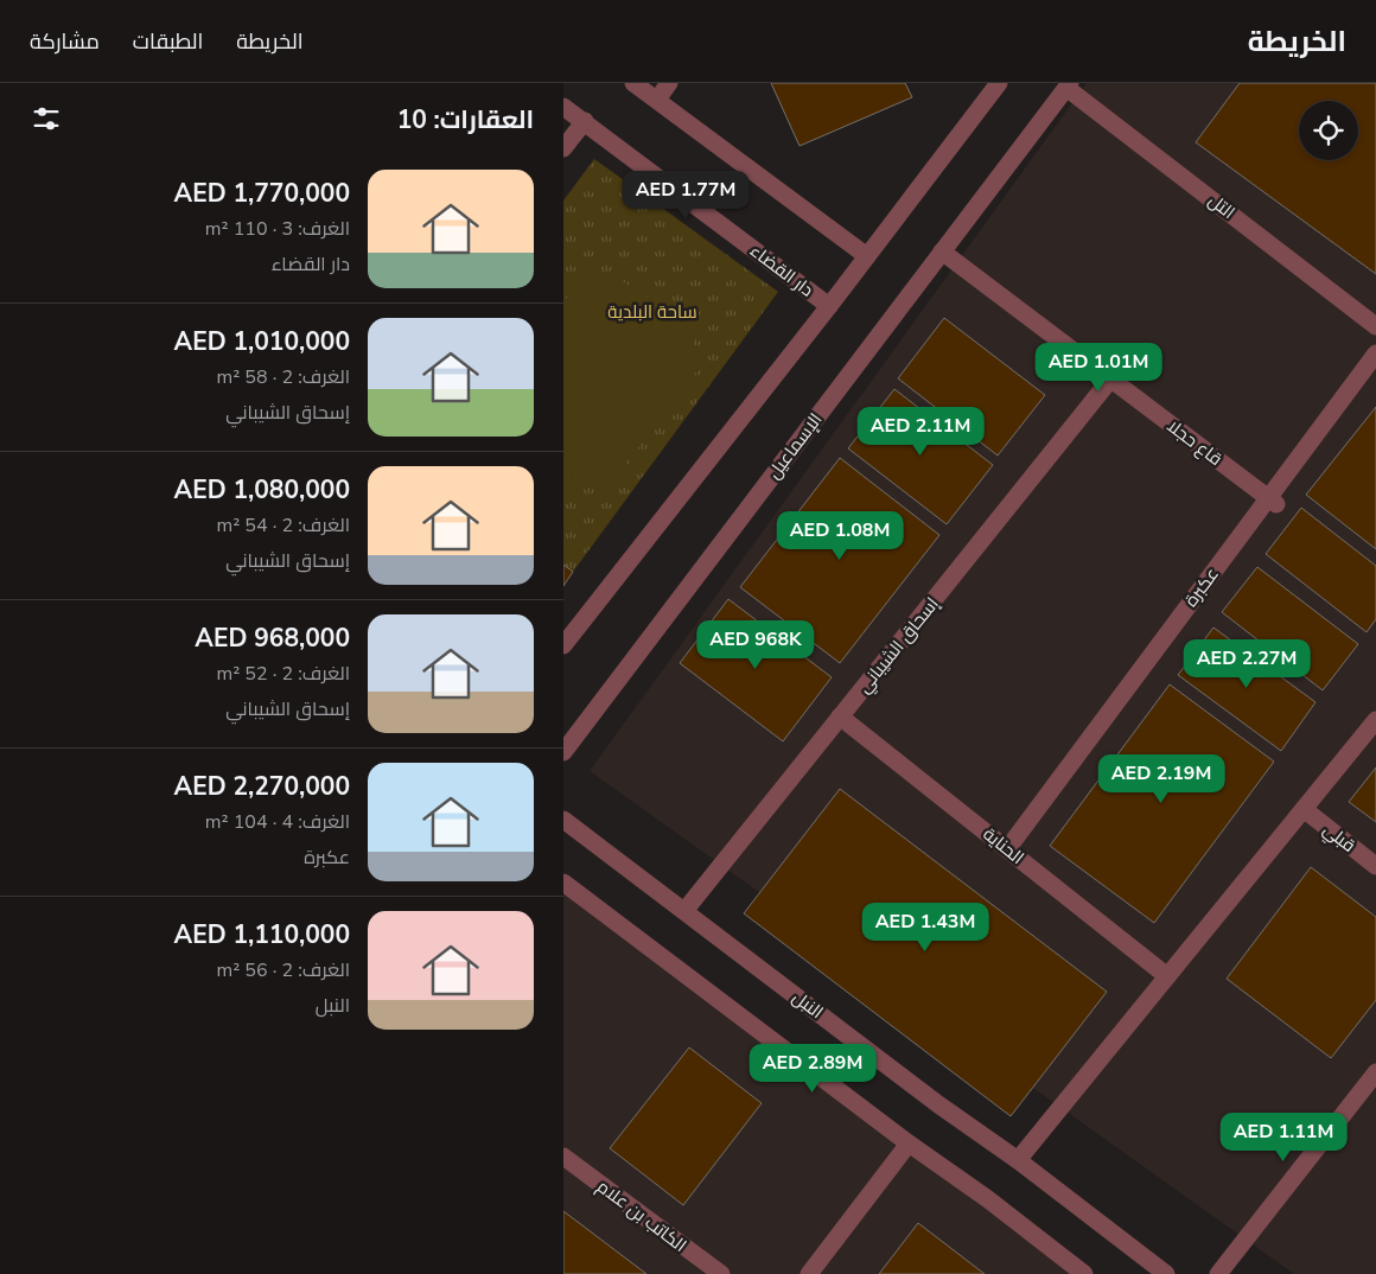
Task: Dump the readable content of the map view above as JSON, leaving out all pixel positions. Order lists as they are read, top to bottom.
{
  "streets": {
    "street": [
      "التل",
      "دار القضاء",
      "قاع حجلا",
      "الإسماعيل",
      "عكبرة",
      "إسحاق الشيباني",
      "قبلي",
      "الحناية",
      "النبل",
      "الكاتب بن علام"
    ]
  },
  "crossings": [
    ["التل", "الإسماعيل"],
    ["قاع حجلا", "الإسماعيل"],
    ["قاع حجلا", "عكبرة"],
    ["قاع حجلا", "إسحاق الشيباني"],
    ["عكبرة", "الحناية"],
    ["إسحاق الشيباني", "الحناية"],
    ["إسحاق الشيباني", "النبل"]
  ],
  "parks": ["ساحة البلدية"],
  "page": {
    "header": "الخريطة",
    "nav": ["الخريطة", "الطبقات", "مشاركة"],
    "heading": "العقارات: 10",
    "list": [
      {
        "name": "AED 1,770,000",
        "note": "الغرف: 3 · 110 m² · دار القضاء"
      },
      {
        "name": "AED 1,010,000",
        "note": "الغرف: 2 · 58 m² · إسحاق الشيباني"
      },
      {
        "name": "AED 1,080,000",
        "note": "الغرف: 2 · 54 m² · إسحاق الشيباني"
      },
      {
        "name": "AED 968,000",
        "note": "الغرف: 2 · 52 m² · إسحاق الشيباني"
      },
      {
        "name": "AED 2,270,000",
        "note": "الغرف: 4 · 104 m² · عكبرة"
      },
      {
        "name": "AED 1,110,000",
        "note": "الغرف: 2 · 56 m² · النبل"
      }
    ],
    "price": [
      "AED 1.77M",
      "AED 1.01M",
      "AED 2.11M",
      "AED 1.08M",
      "AED 968K",
      "AED 2.27M",
      "AED 2.19M",
      "AED 1.43M",
      "AED 2.89M",
      "AED 1.11M"
    ]
  }
}
